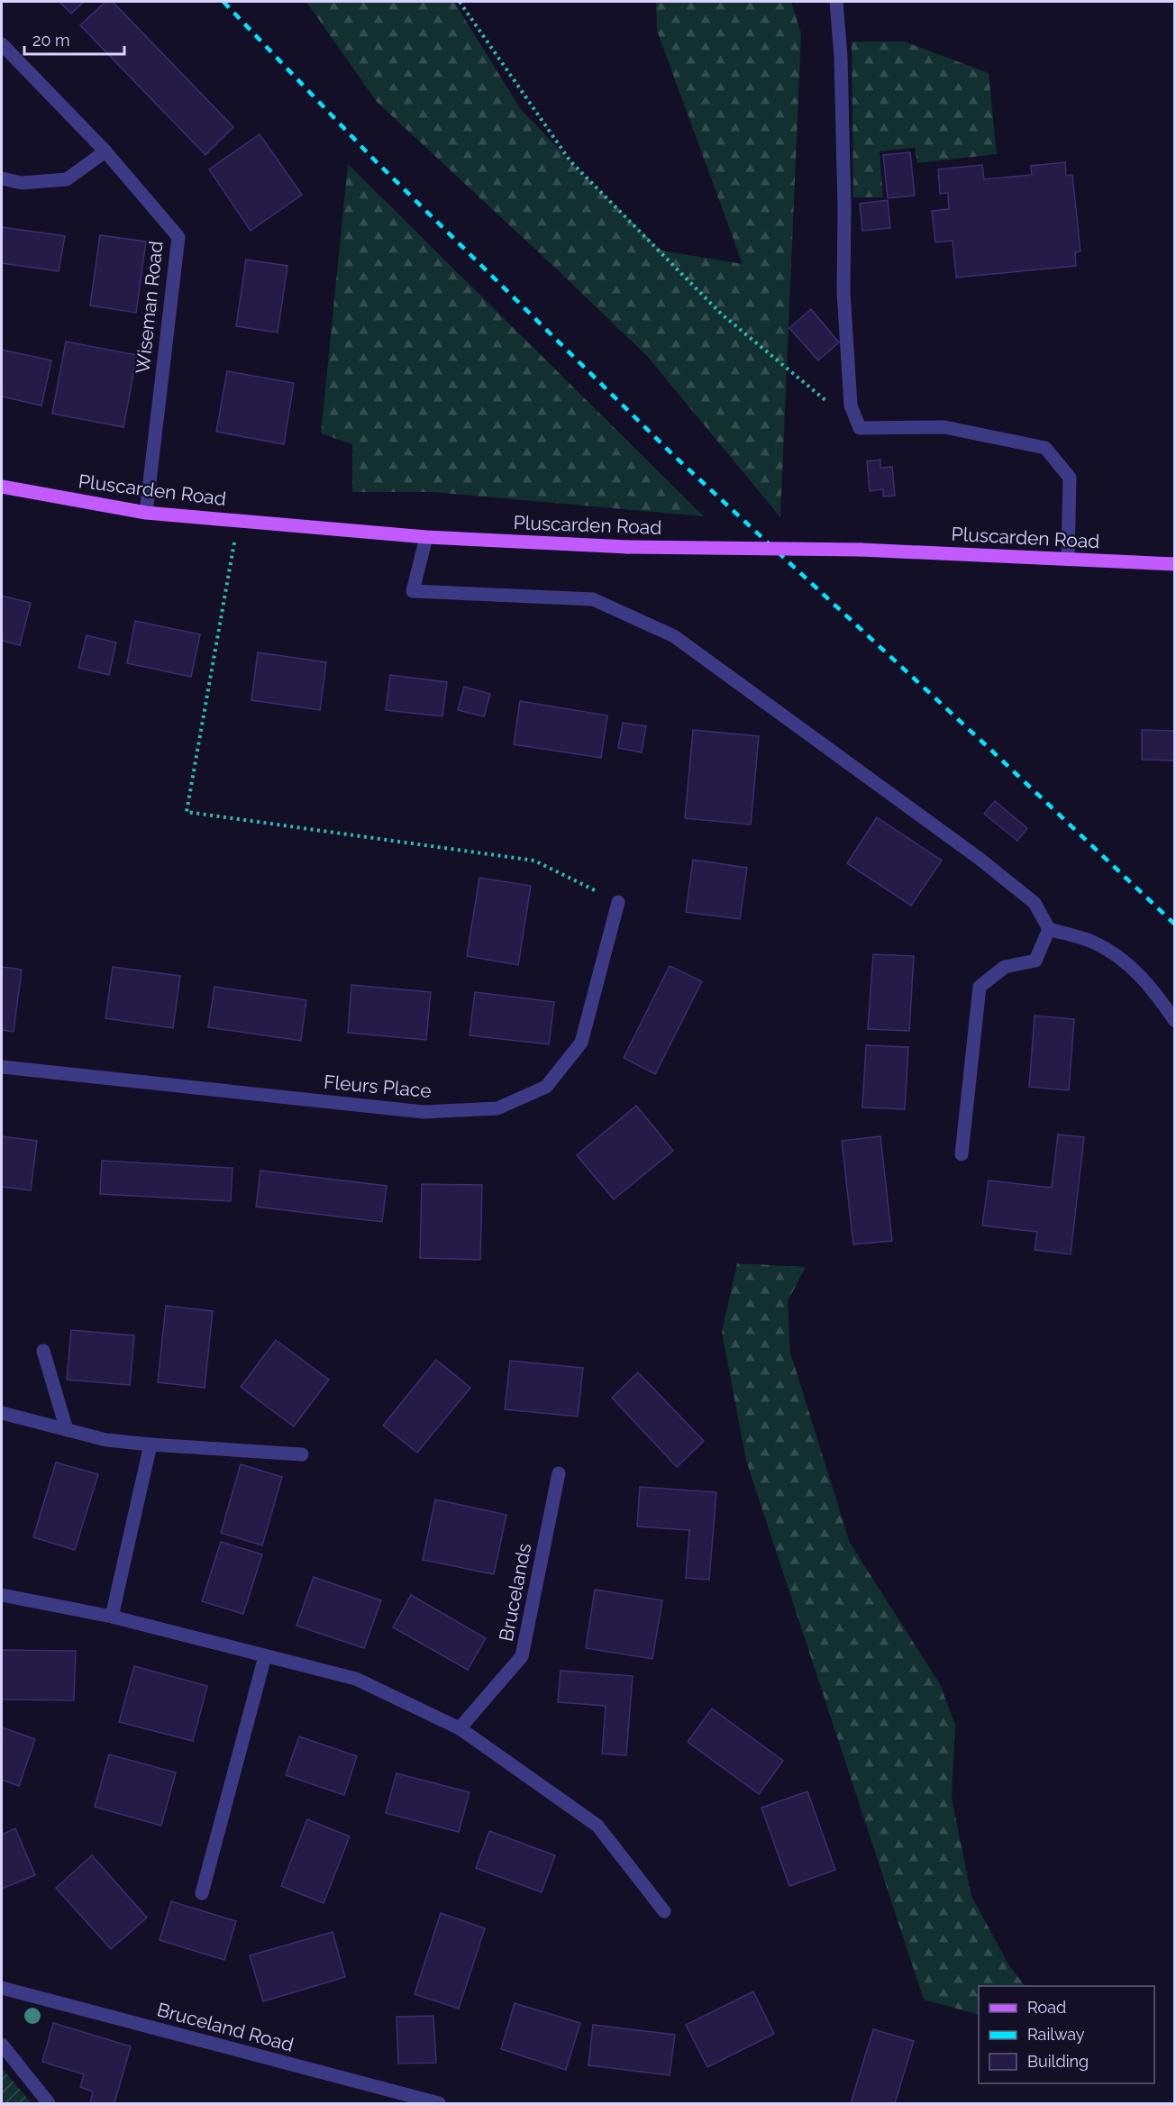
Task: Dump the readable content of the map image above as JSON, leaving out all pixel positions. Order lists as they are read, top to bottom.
{
  "streets": {
    "main road": ["Pluscarden Road"],
    "street": [
      "Wiseman Road",
      "Fleurs Place",
      "Brucelands",
      "Bruceland Road"
    ]
  },
  "crossings": [
    ["Wiseman Road", "Pluscarden Road"]
  ],
  "legend": ["Road", "Railway", "Building"],
  "scale_bar": "20 m"
}
